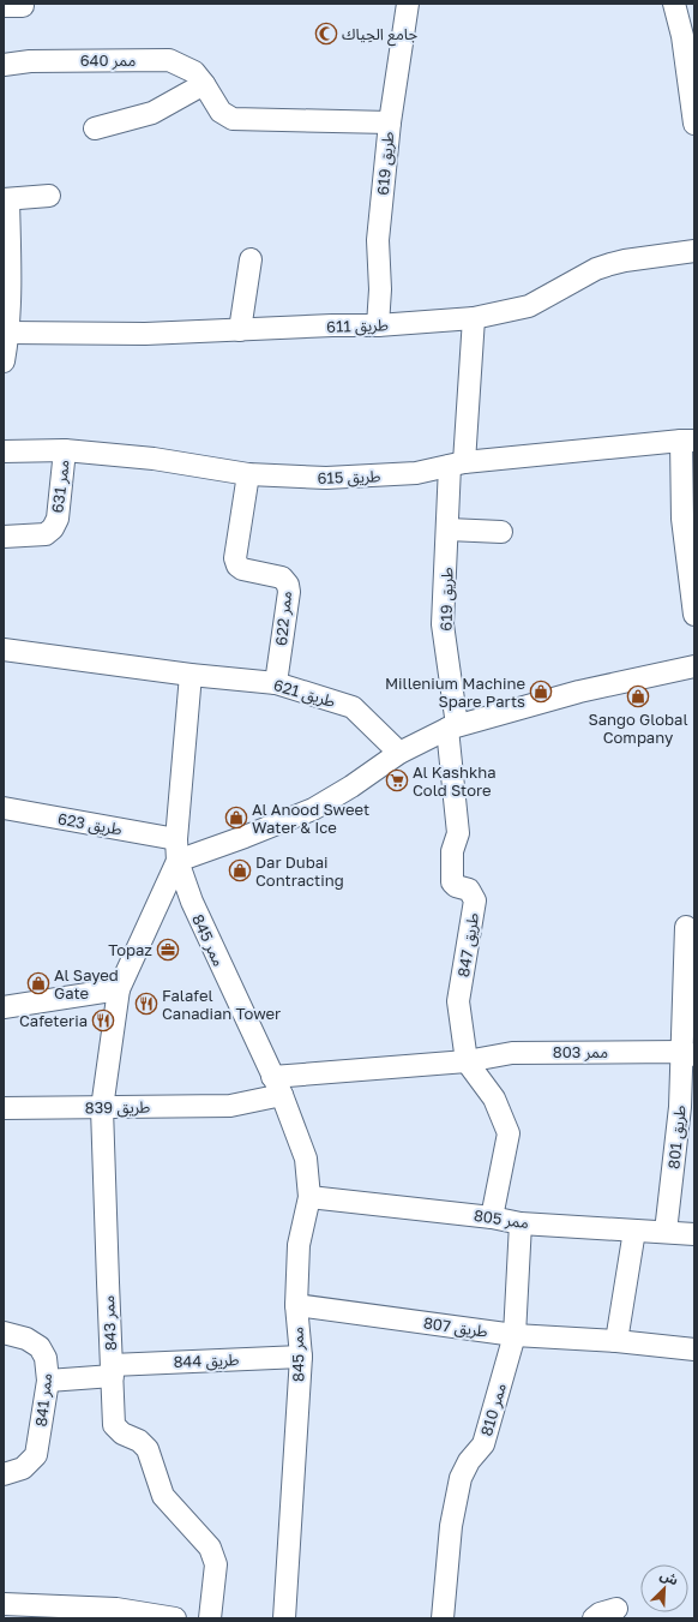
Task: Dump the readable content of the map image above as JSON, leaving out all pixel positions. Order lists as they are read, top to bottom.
{
  "streets": {
    "street": [
      "ممر 640",
      "طريق 619",
      "طريق 611",
      "طريق 615",
      "ممر 631",
      "ممر 622",
      "طريق 621",
      "طريق 623",
      "ممر 845",
      "طريق 847",
      "ممر 803",
      "طريق 839",
      "طريق 801",
      "ممر 805",
      "ممر 843",
      "طريق 807",
      "طريق 844",
      "ممر 841",
      "ممر 810"
    ]
  },
  "crossings": [
    ["ممر 640", "طريق 619"],
    ["طريق 619", "طريق 611"],
    ["طريق 619", "طريق 615"],
    ["طريق 619", "طريق 847"],
    ["طريق 615", "ممر 631"],
    ["طريق 615", "ممر 622"],
    ["ممر 622", "طريق 621"],
    ["ممر 845", "ممر 803"],
    ["ممر 845", "طريق 839"],
    ["ممر 845", "ممر 805"],
    ["ممر 845", "ممر 843"],
    ["ممر 845", "طريق 807"],
    ["ممر 845", "طريق 844"],
    ["طريق 847", "ممر 803"],
    ["ممر 803", "طريق 839"],
    ["ممر 803", "طريق 801"],
    ["طريق 839", "ممر 843"],
    ["طريق 801", "ممر 805"],
    ["ممر 805", "ممر 810"],
    ["ممر 843", "طريق 844"],
    ["طريق 807", "ممر 810"],
    ["طريق 844", "ممر 841"]
  ],
  "places": {
    "mosque": ["جامع الحِياك"],
    "shop": [
      "Millenium Machine Spare Parts",
      "Sango Global Company",
      "Al Anood Sweet Water & Ice",
      "Dar Dubai Contracting",
      "Al Sayed Gate"
    ],
    "supermarket": ["Al Kashkha Cold Store"],
    "office": ["Topaz"],
    "restaurant": ["Falafel Canadian Tower", "Cafeteria"]
  },
  "north": "top right"
}
